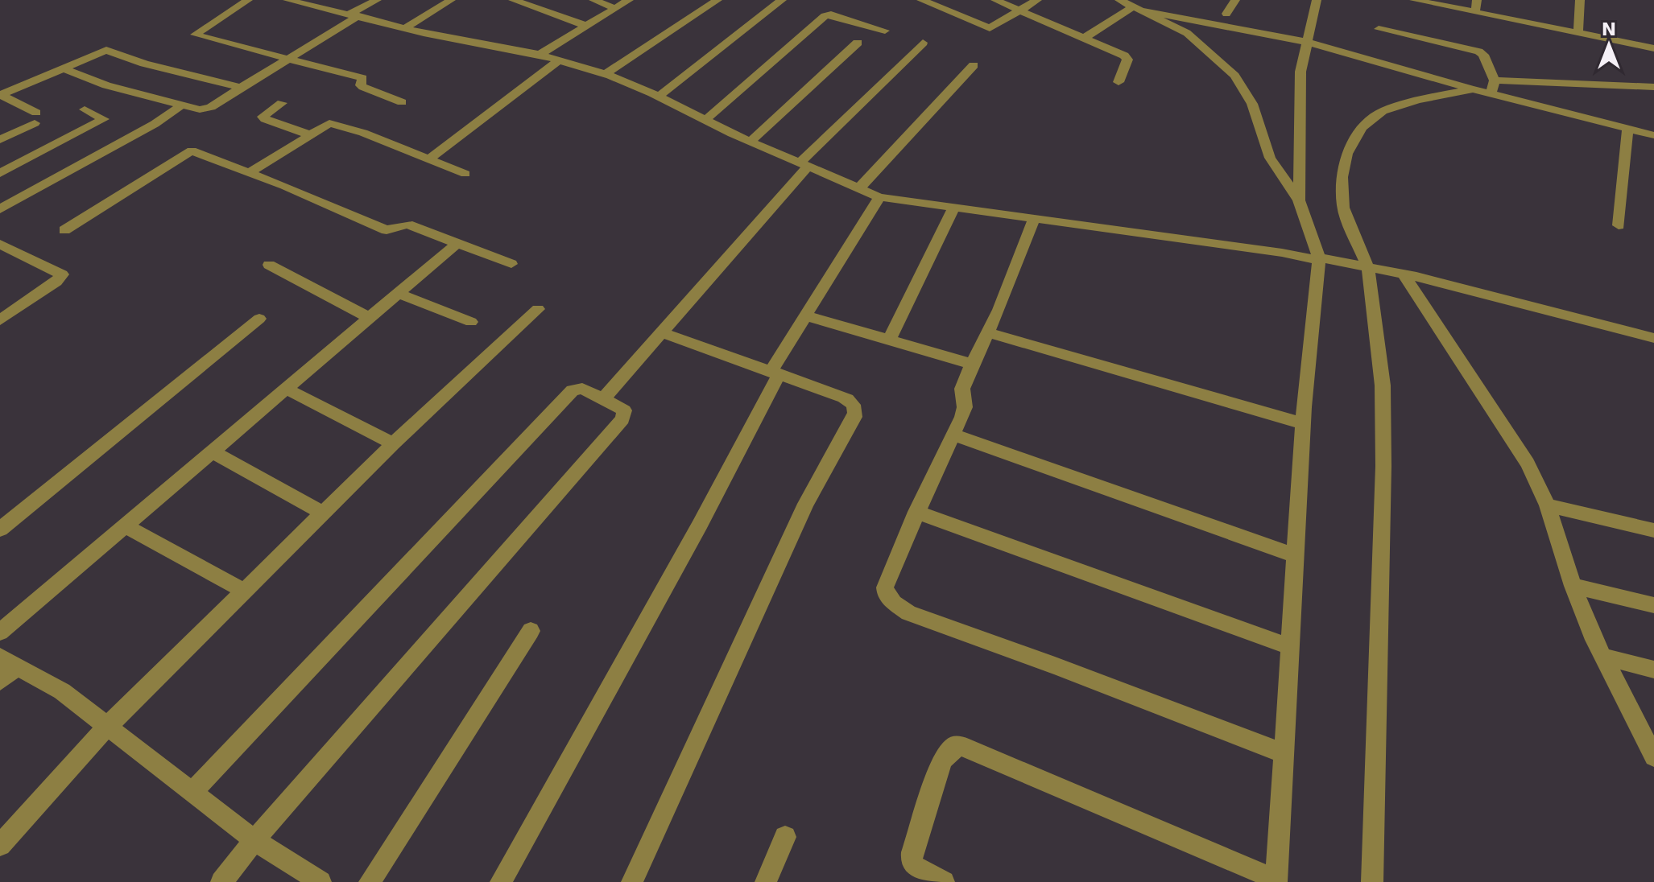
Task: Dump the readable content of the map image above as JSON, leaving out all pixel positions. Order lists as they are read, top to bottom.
{
  "north": "top"
}
